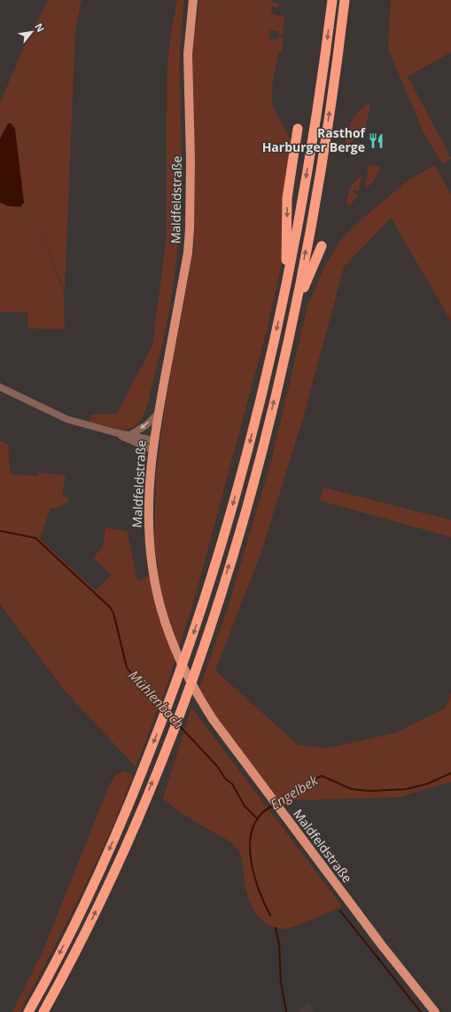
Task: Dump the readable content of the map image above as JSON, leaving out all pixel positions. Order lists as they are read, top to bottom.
{
  "streets": {
    "main road": ["Maldfeldstraße"]
  },
  "water": ["Mühlenbach", "Engelbek"],
  "places": {
    "restaurant": ["Rasthof Harburger Berge"]
  },
  "north": "top right"
}
